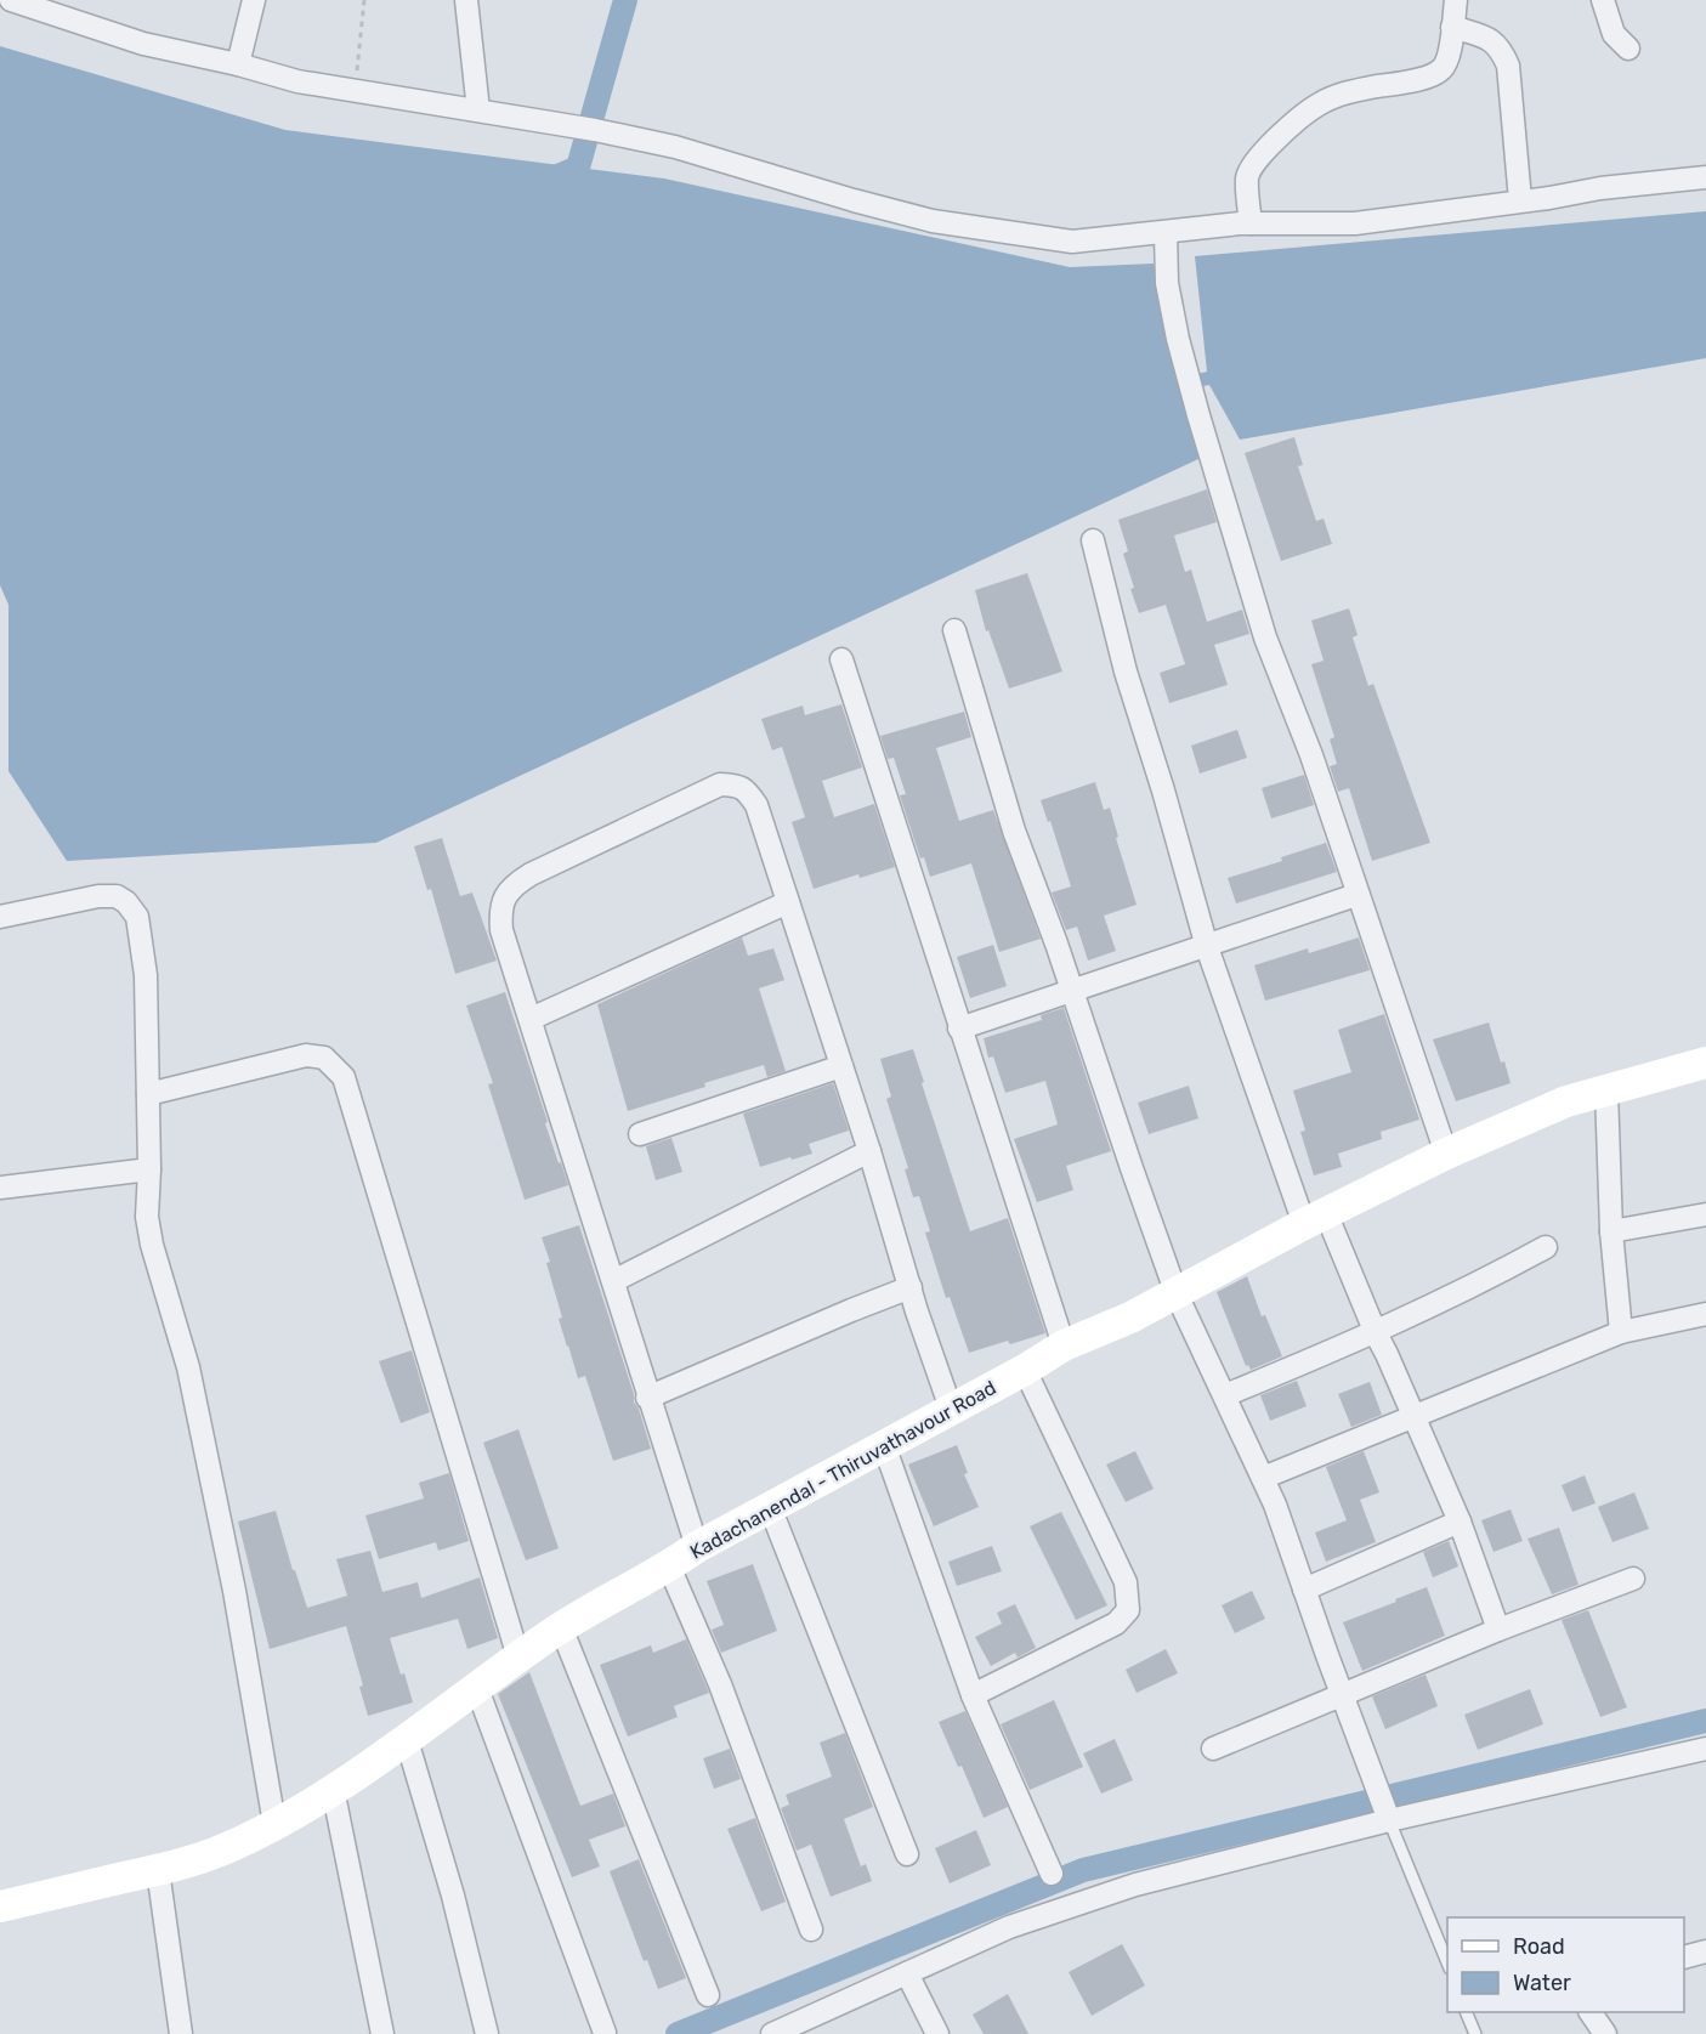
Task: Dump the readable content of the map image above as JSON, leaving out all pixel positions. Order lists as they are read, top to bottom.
{
  "streets": {
    "main road": ["Kadachanendal - Thiruvathavour Road"]
  },
  "legend": ["Road", "Water"]
}
